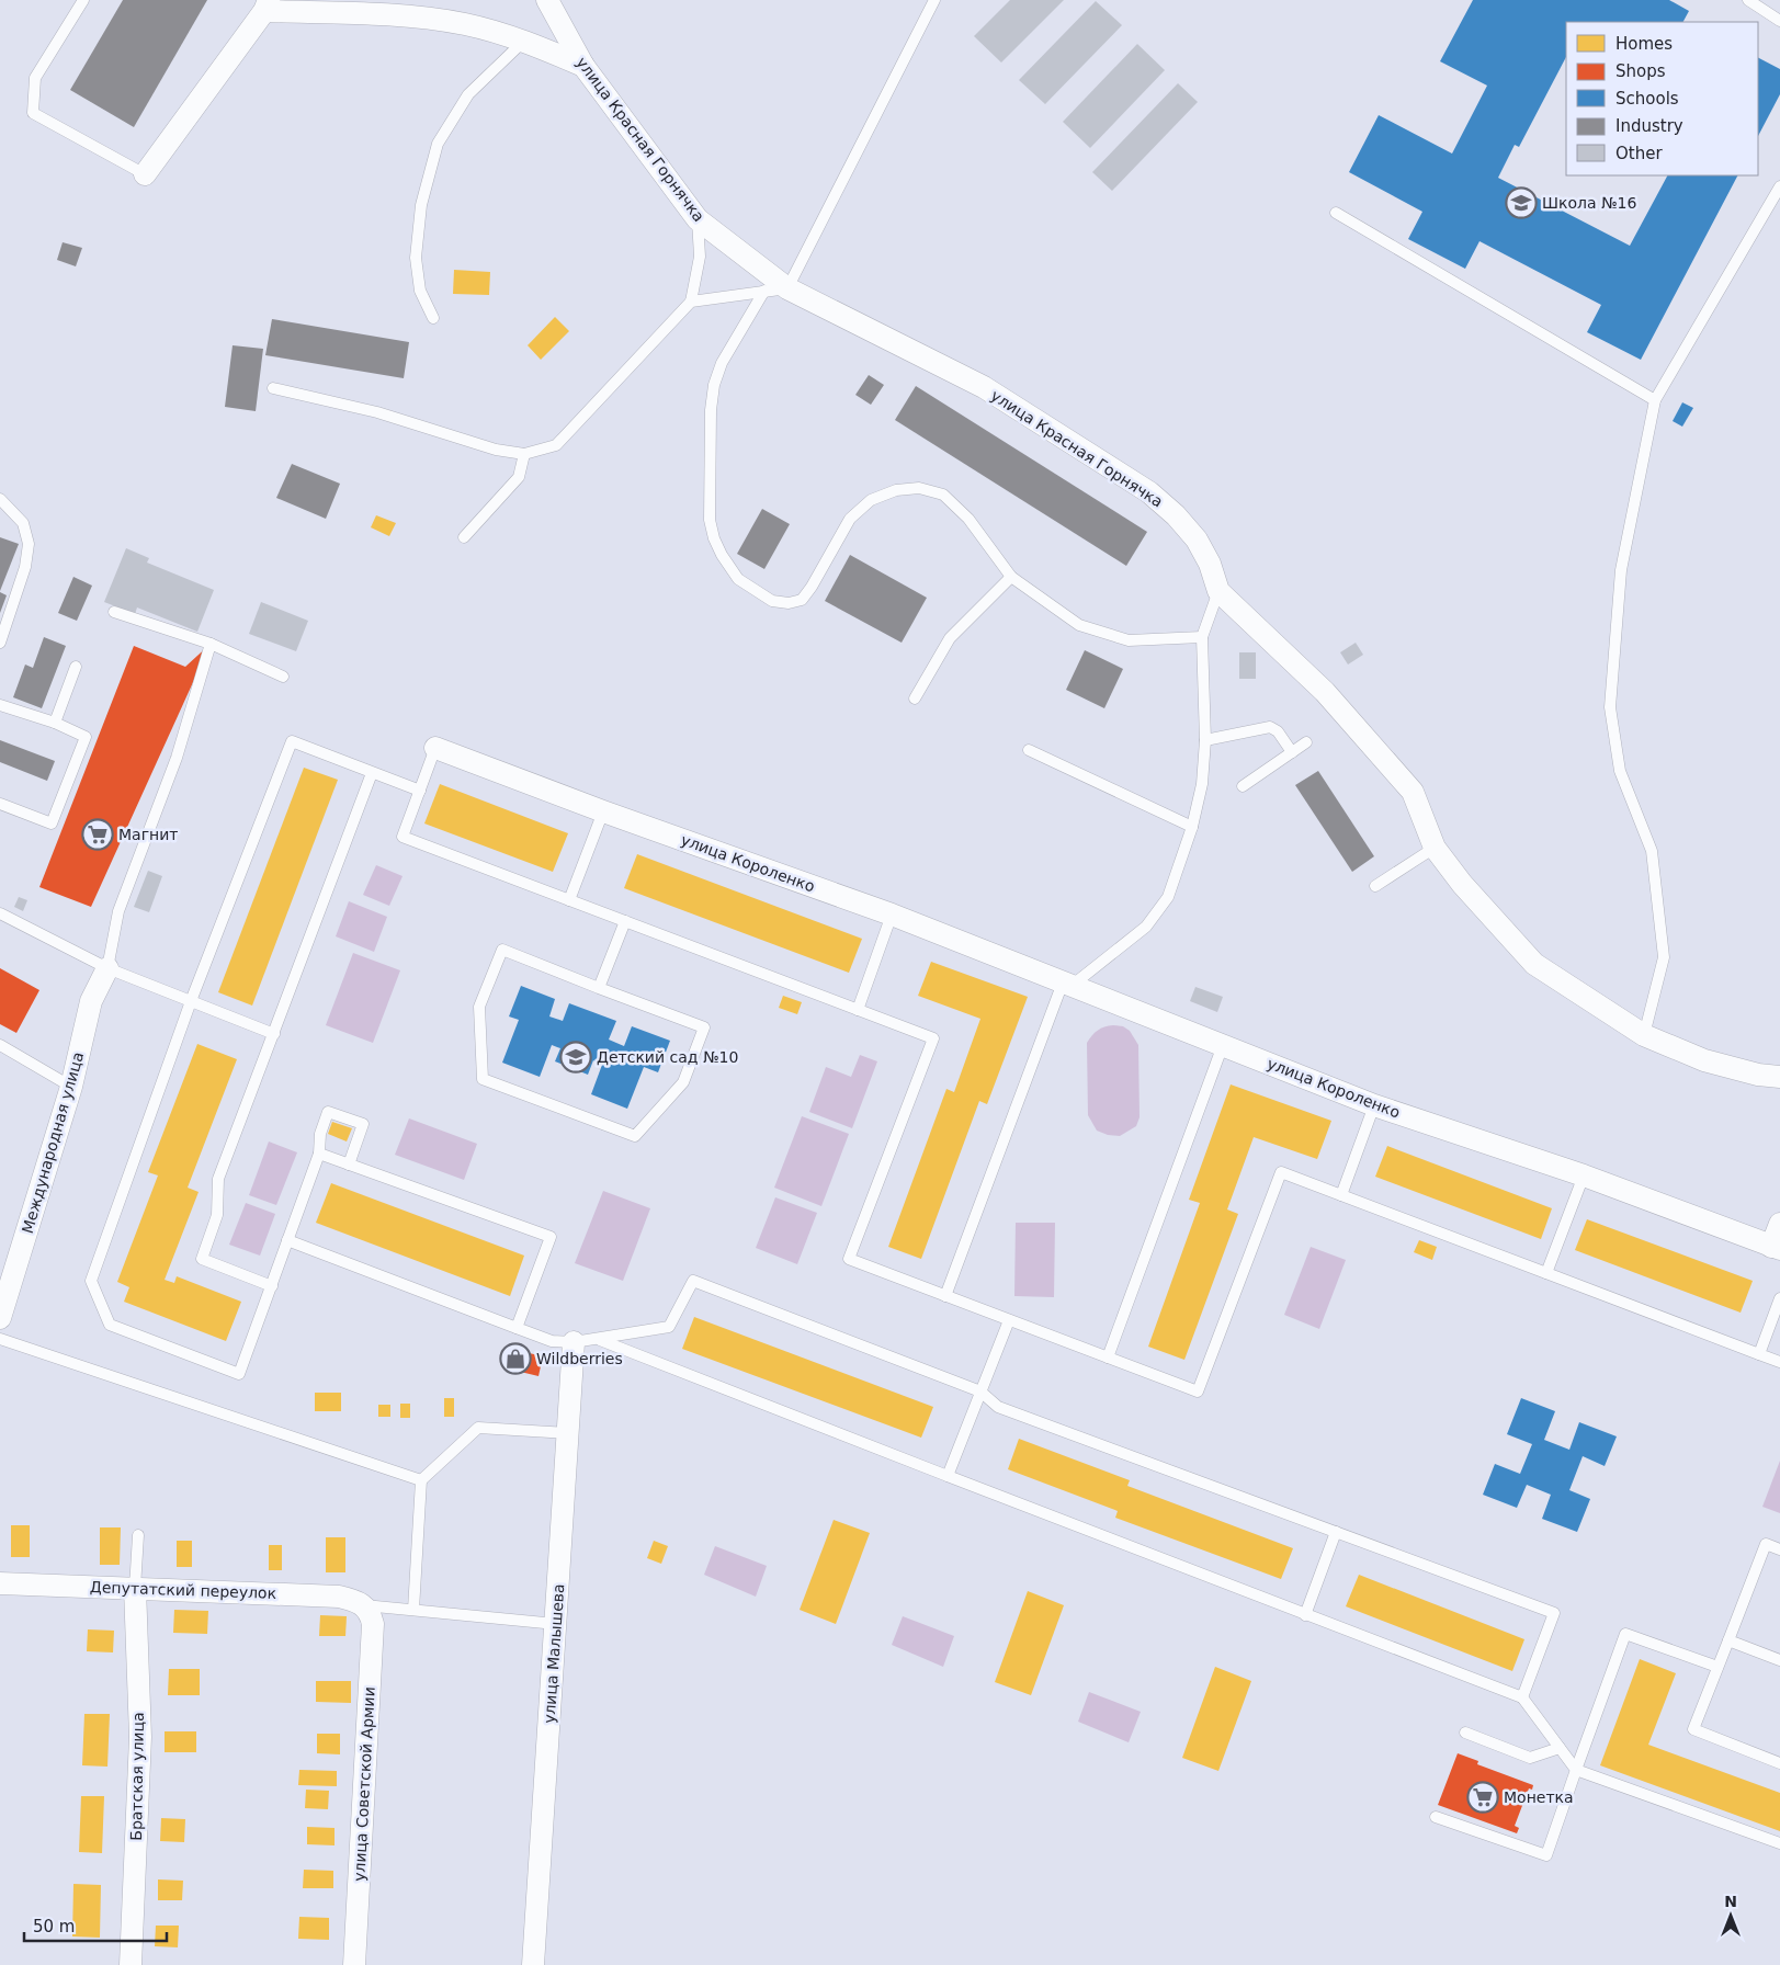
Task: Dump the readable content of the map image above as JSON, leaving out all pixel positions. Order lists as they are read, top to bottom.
{
  "streets": {
    "street": [
      "улица Красная Горнячка",
      "улица Короленко",
      "Международная улица",
      "Депутатский переулок",
      "улица Малышева",
      "Братская улица",
      "улица Советской Армии"
    ]
  },
  "crossings": [
    ["Депутатский переулок", "Братская улица"],
    ["Депутатский переулок", "улица Советской Армии"]
  ],
  "places": {
    "school or university": ["Школа №16", "Детский сад №10"],
    "supermarket": ["Магнит", "Монетка"],
    "shop": ["Wildberries"]
  },
  "legend": [
    "Homes",
    "Shops",
    "Schools",
    "Industry",
    "Other"
  ],
  "scale_bar": "50 m",
  "north": "top"
}
